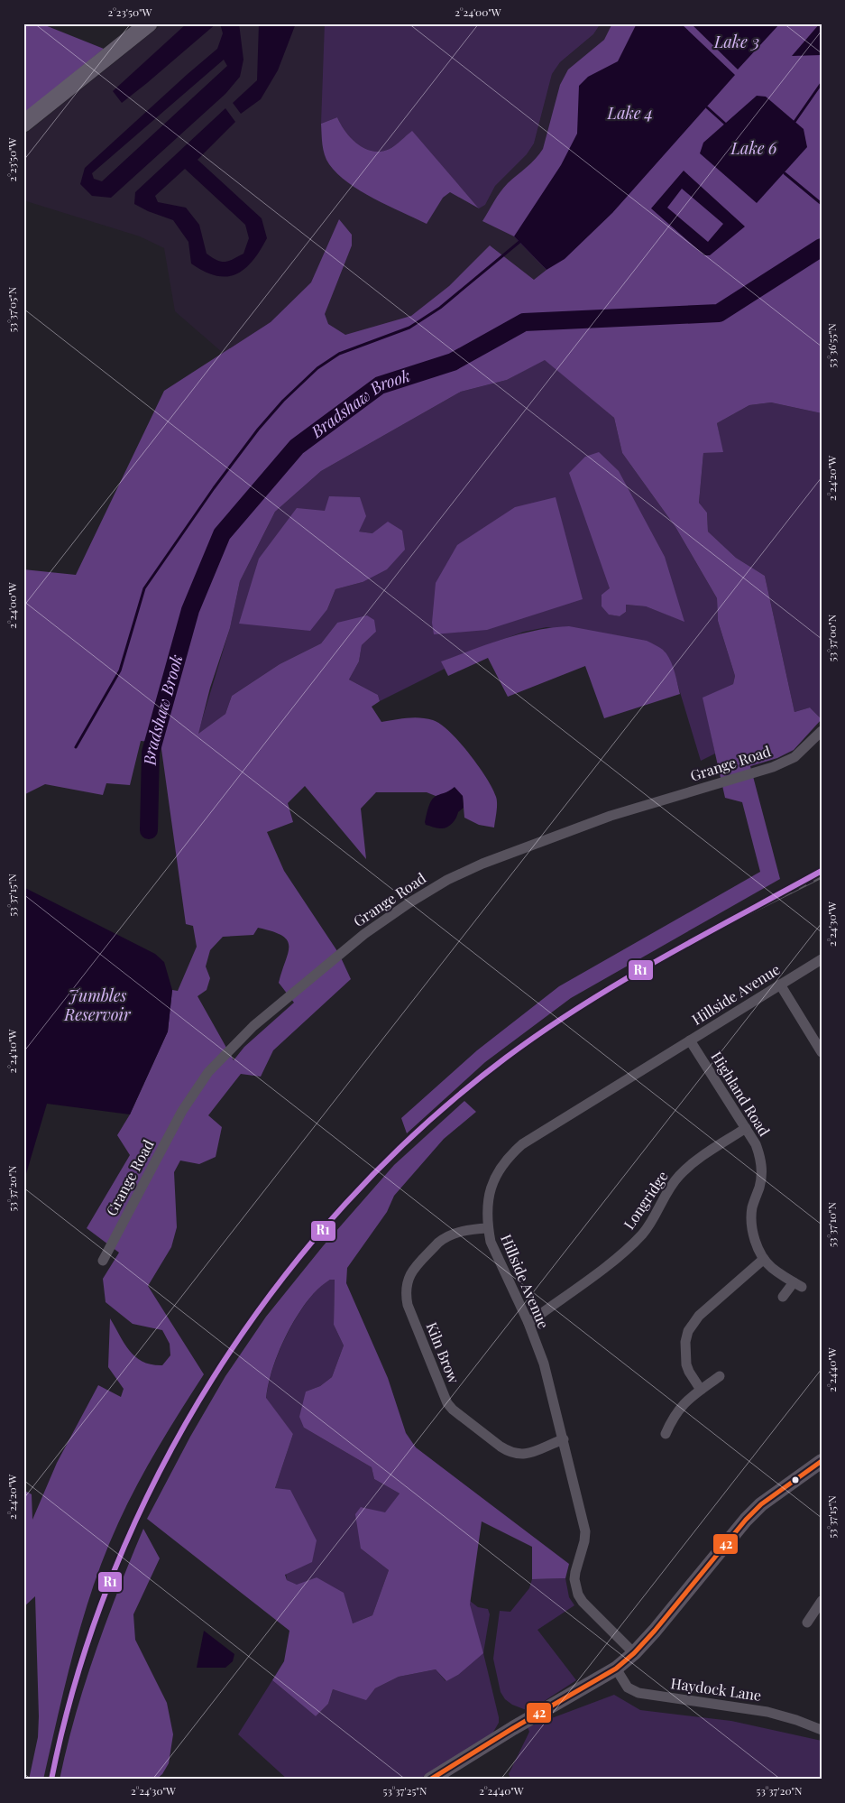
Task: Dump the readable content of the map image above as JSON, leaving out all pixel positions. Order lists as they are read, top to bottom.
{
  "streets": {
    "street": [
      "Grange Road",
      "Hillside Avenue",
      "Highland Road",
      "Longridge",
      "Kiln Brow",
      "Haydock Lane"
    ]
  },
  "crossings": [
    ["Hillside Avenue", "Highland Road"],
    ["Hillside Avenue", "Longridge"],
    ["Hillside Avenue", "Kiln Brow"],
    ["Highland Road", "Longridge"]
  ],
  "water": [
    "Lake 3",
    "Lake 4",
    "Lake 6",
    "Bradshaw Brook",
    "Jumbles Reservoir"
  ],
  "lines": ["transit line R1", "transit line 42"],
  "coordinates": [
    "2°23'50\"W",
    "2°24'00\"W",
    "53°37'05\"N",
    "53°36'55\"N",
    "2°24'20\"W",
    "53°37'00\"N",
    "53°37'15\"N",
    "2°24'30\"W",
    "2°24'10\"W",
    "53°37'20\"N",
    "53°37'10\"N",
    "2°24'40\"W",
    "53°37'25\"N"
  ]
}
